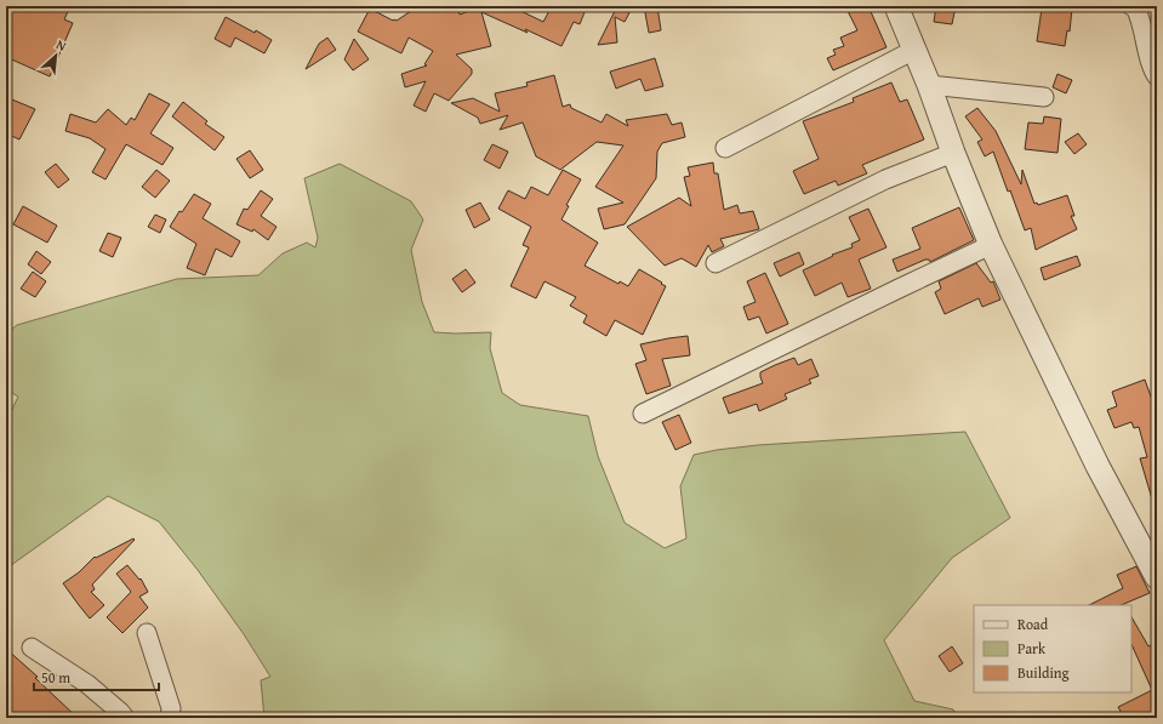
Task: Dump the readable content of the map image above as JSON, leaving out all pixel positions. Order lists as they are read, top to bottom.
{
  "legend": ["Road", "Park", "Building"],
  "scale_bar": "50 m",
  "north": "top right"
}
